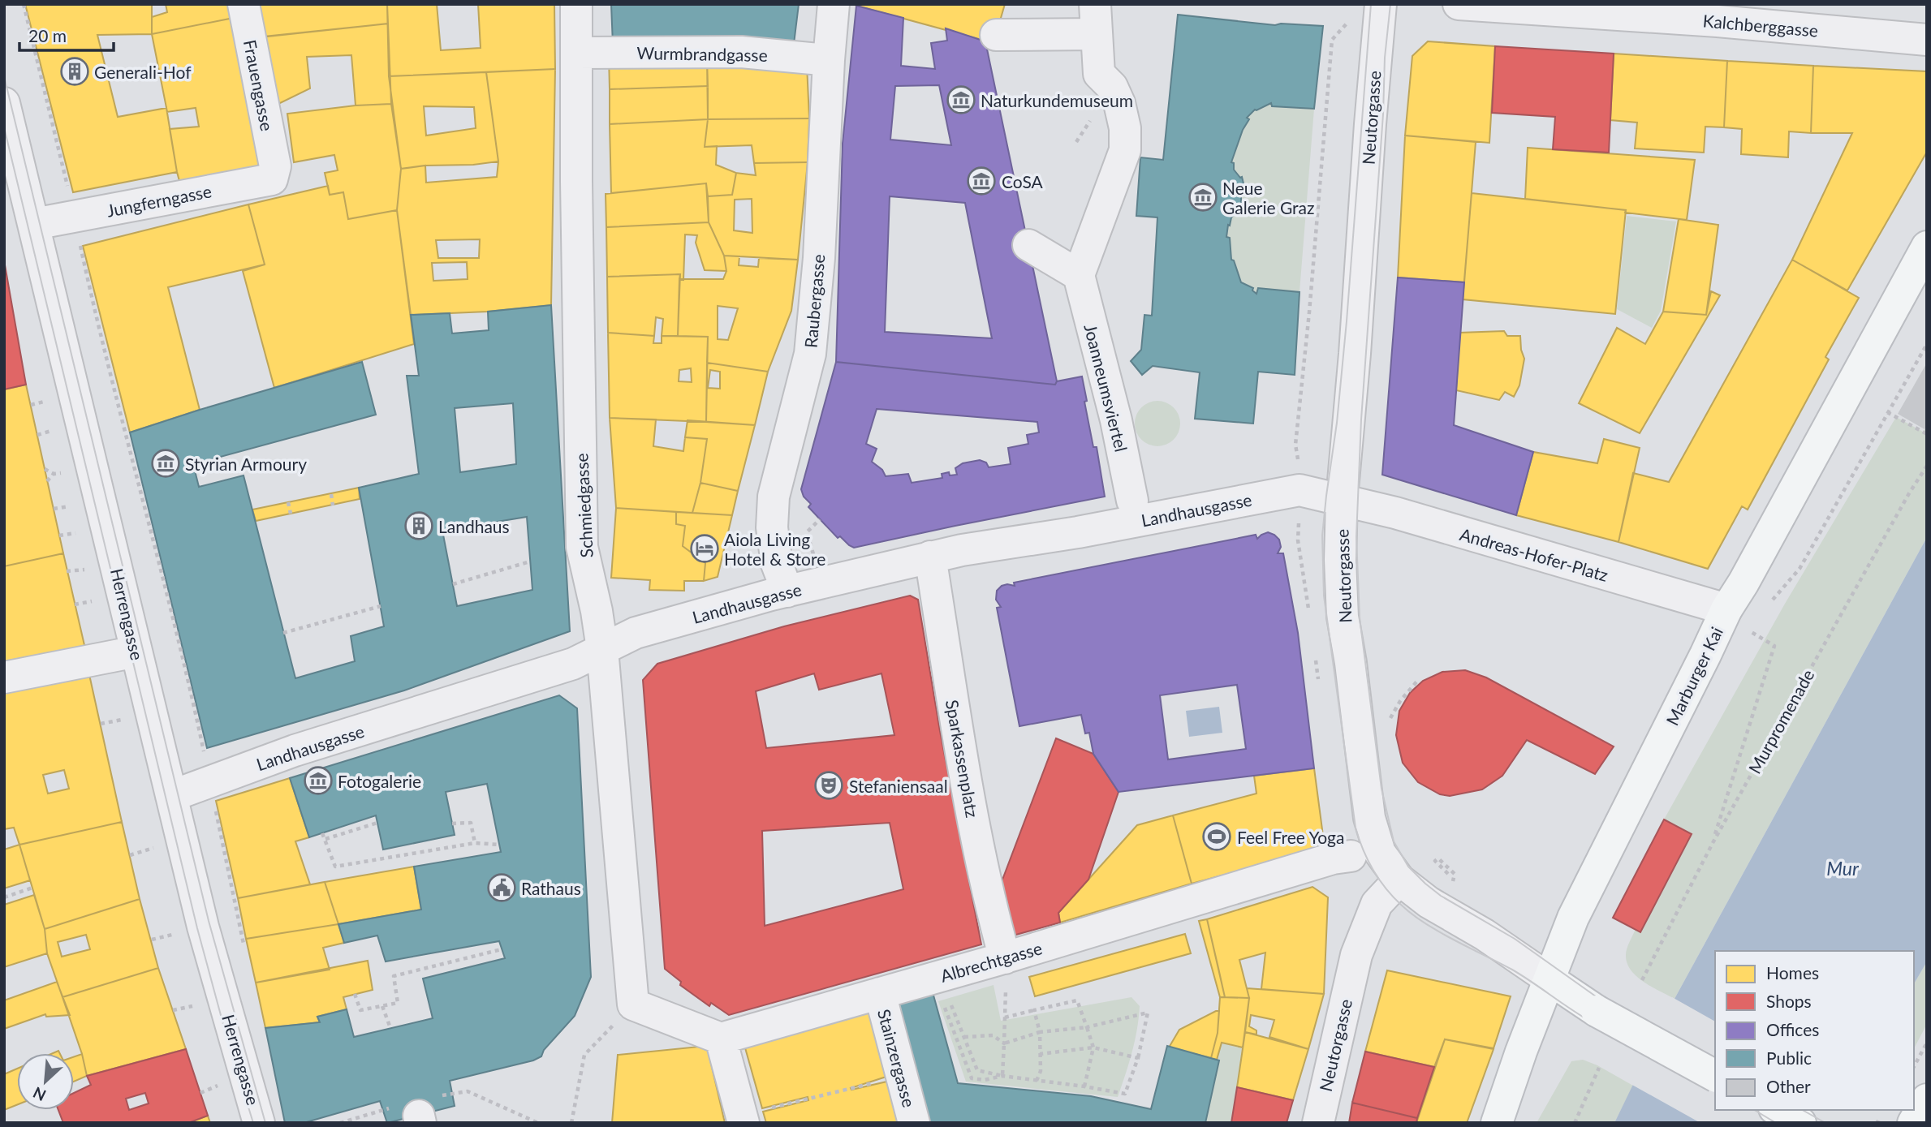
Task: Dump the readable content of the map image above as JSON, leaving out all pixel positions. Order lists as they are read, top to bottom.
{
  "streets": {
    "main road": ["Marburger Kai"],
    "street": [
      "Kalchberggasse",
      "Wurmbrandgasse",
      "Frauengasse",
      "Neutorgasse",
      "Jungferngasse",
      "Raubergasse",
      "Joanneumsviertel",
      "Schmiedgasse",
      "Landhausgasse",
      "Andreas-Hofer-Platz",
      "Herrengasse",
      "Sparkassenplatz",
      "Albrechtgasse",
      "Stainzergasse"
    ],
    "path": ["Murpromenade"]
  },
  "crossings": [
    ["Wurmbrandgasse", "Raubergasse"],
    ["Wurmbrandgasse", "Schmiedgasse"],
    ["Frauengasse", "Jungferngasse"],
    ["Neutorgasse", "Landhausgasse"],
    ["Neutorgasse", "Andreas-Hofer-Platz"],
    ["Jungferngasse", "Herrengasse"],
    ["Raubergasse", "Landhausgasse"],
    ["Schmiedgasse", "Landhausgasse"],
    ["Landhausgasse", "Andreas-Hofer-Platz"],
    ["Landhausgasse", "Herrengasse"],
    ["Landhausgasse", "Sparkassenplatz"],
    ["Andreas-Hofer-Platz", "Marburger Kai"],
    ["Sparkassenplatz", "Albrechtgasse"],
    ["Albrechtgasse", "Stainzergasse"]
  ],
  "water": ["Mur"],
  "places": {
    "building": ["Generali-Hof", "Landhaus"],
    "museum": [
      "Naturkundemuseum",
      "CoSA",
      "Neue Galerie Graz",
      "Styrian Armoury",
      "Fotogalerie"
    ],
    "hotel": ["Aiola Living Hotel & Store"],
    "theatre": ["Stefaniensaal"],
    "sports": ["Feel Free Yoga"],
    "public building": ["Rathaus"]
  },
  "legend": [
    "Homes",
    "Shops",
    "Offices",
    "Public",
    "Other"
  ],
  "scale_bar": "20 m",
  "north": "bottom left"
}
